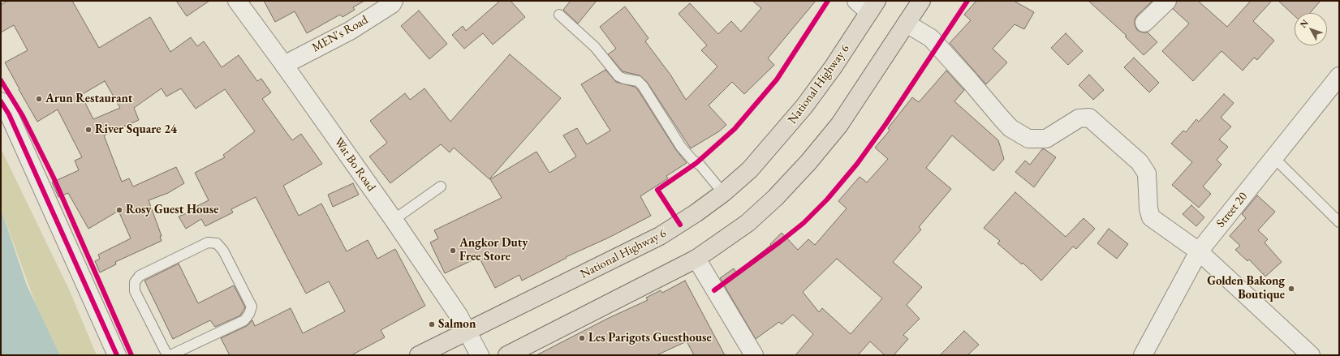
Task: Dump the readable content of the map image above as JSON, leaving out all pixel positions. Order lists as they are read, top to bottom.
{
  "streets": {
    "main road": ["National Highway 6"],
    "street": ["MEN's Road", "Wat Bo Road", "Street 20"]
  },
  "crossings": [
    ["MEN's Road", "Wat Bo Road"],
    ["National Highway 6", "Wat Bo Road"]
  ],
  "places": [
    "Arun Restaurant",
    "River Square 24",
    "Rosy Guest House",
    "Angkor Duty Free Store",
    "Golden Bakong Boutique",
    "Salmon",
    "Les Parigots Guesthouse"
  ],
  "north": "top left"
}
